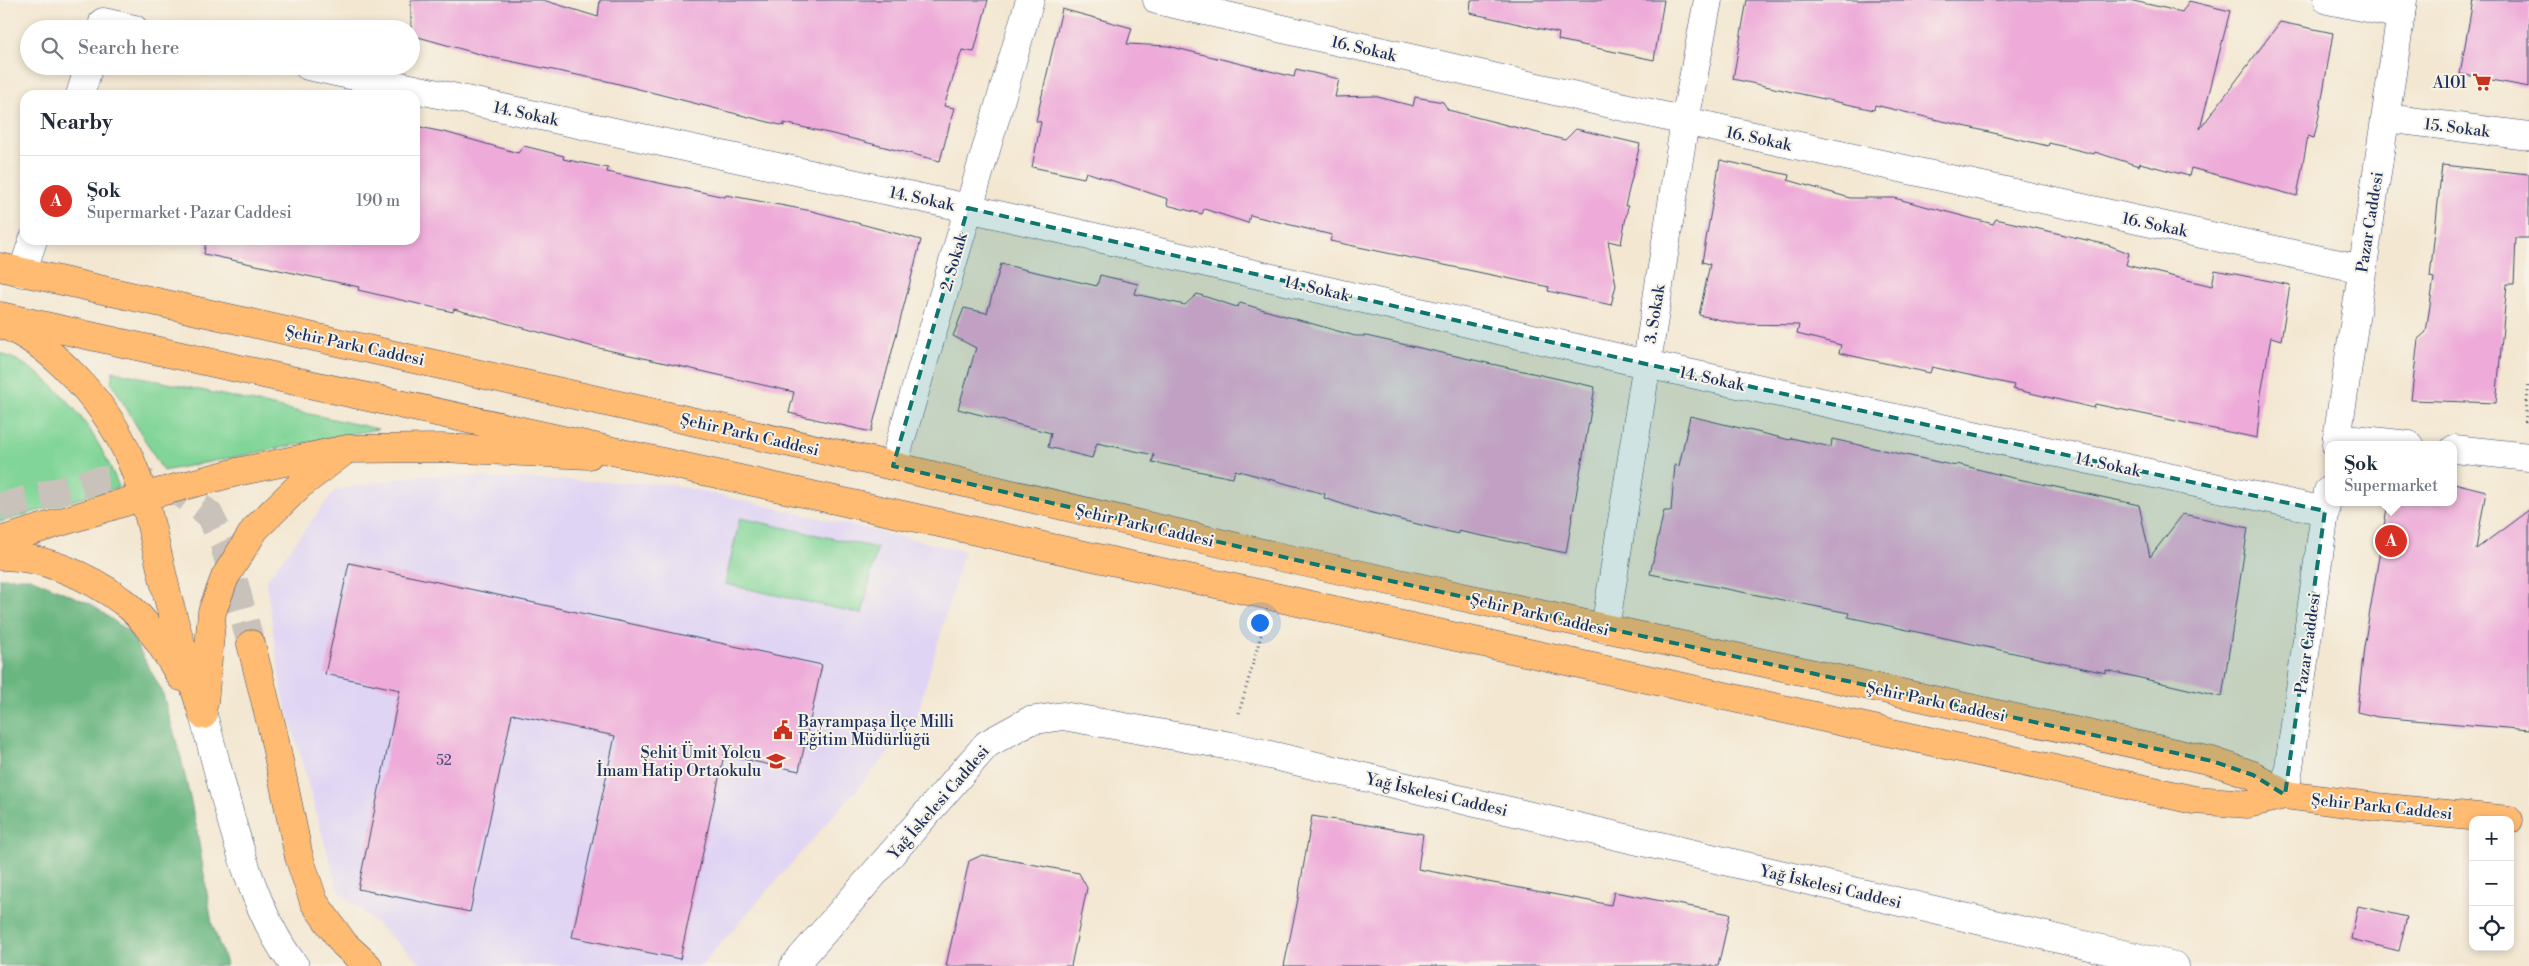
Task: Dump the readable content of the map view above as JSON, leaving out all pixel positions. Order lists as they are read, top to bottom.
{
  "streets": {
    "main road": ["Şehir Parkı Caddesi"],
    "street": [
      "16. Sokak",
      "14. Sokak",
      "15. Sokak",
      "Pazar Caddesi",
      "2. Sokak",
      "3. Sokak",
      "Yağ İskelesi Caddesi"
    ]
  },
  "crossings": [
    ["16. Sokak", "Pazar Caddesi"],
    ["16. Sokak", "3. Sokak"],
    ["14. Sokak", "2. Sokak"],
    ["14. Sokak", "3. Sokak"],
    ["15. Sokak", "Pazar Caddesi"],
    ["Pazar Caddesi", "Şehir Parkı Caddesi"],
    ["2. Sokak", "Şehir Parkı Caddesi"],
    ["3. Sokak", "Şehir Parkı Caddesi"]
  ],
  "places": {
    "supermarket": ["A101"],
    "public building": ["Bayrampaşa İlçe Milli Eğitim Müdürlüğü"],
    "school or university": ["Şehit Ümit Yolcu İmam Hatip Ortaokulu"]
  },
  "house_numbers": ["52"],
  "page": {
    "search": "Search here",
    "heading": "Nearby",
    "list": [
      {
        "mark": "A",
        "name": "Şok",
        "note": "Supermarket · Pazar Caddesi",
        "value": "190 m"
      }
    ],
    "popup": ["Şok", "Supermarket"],
    "pins": "A",
    "map_buttons": ["+", "−"]
  }
}
